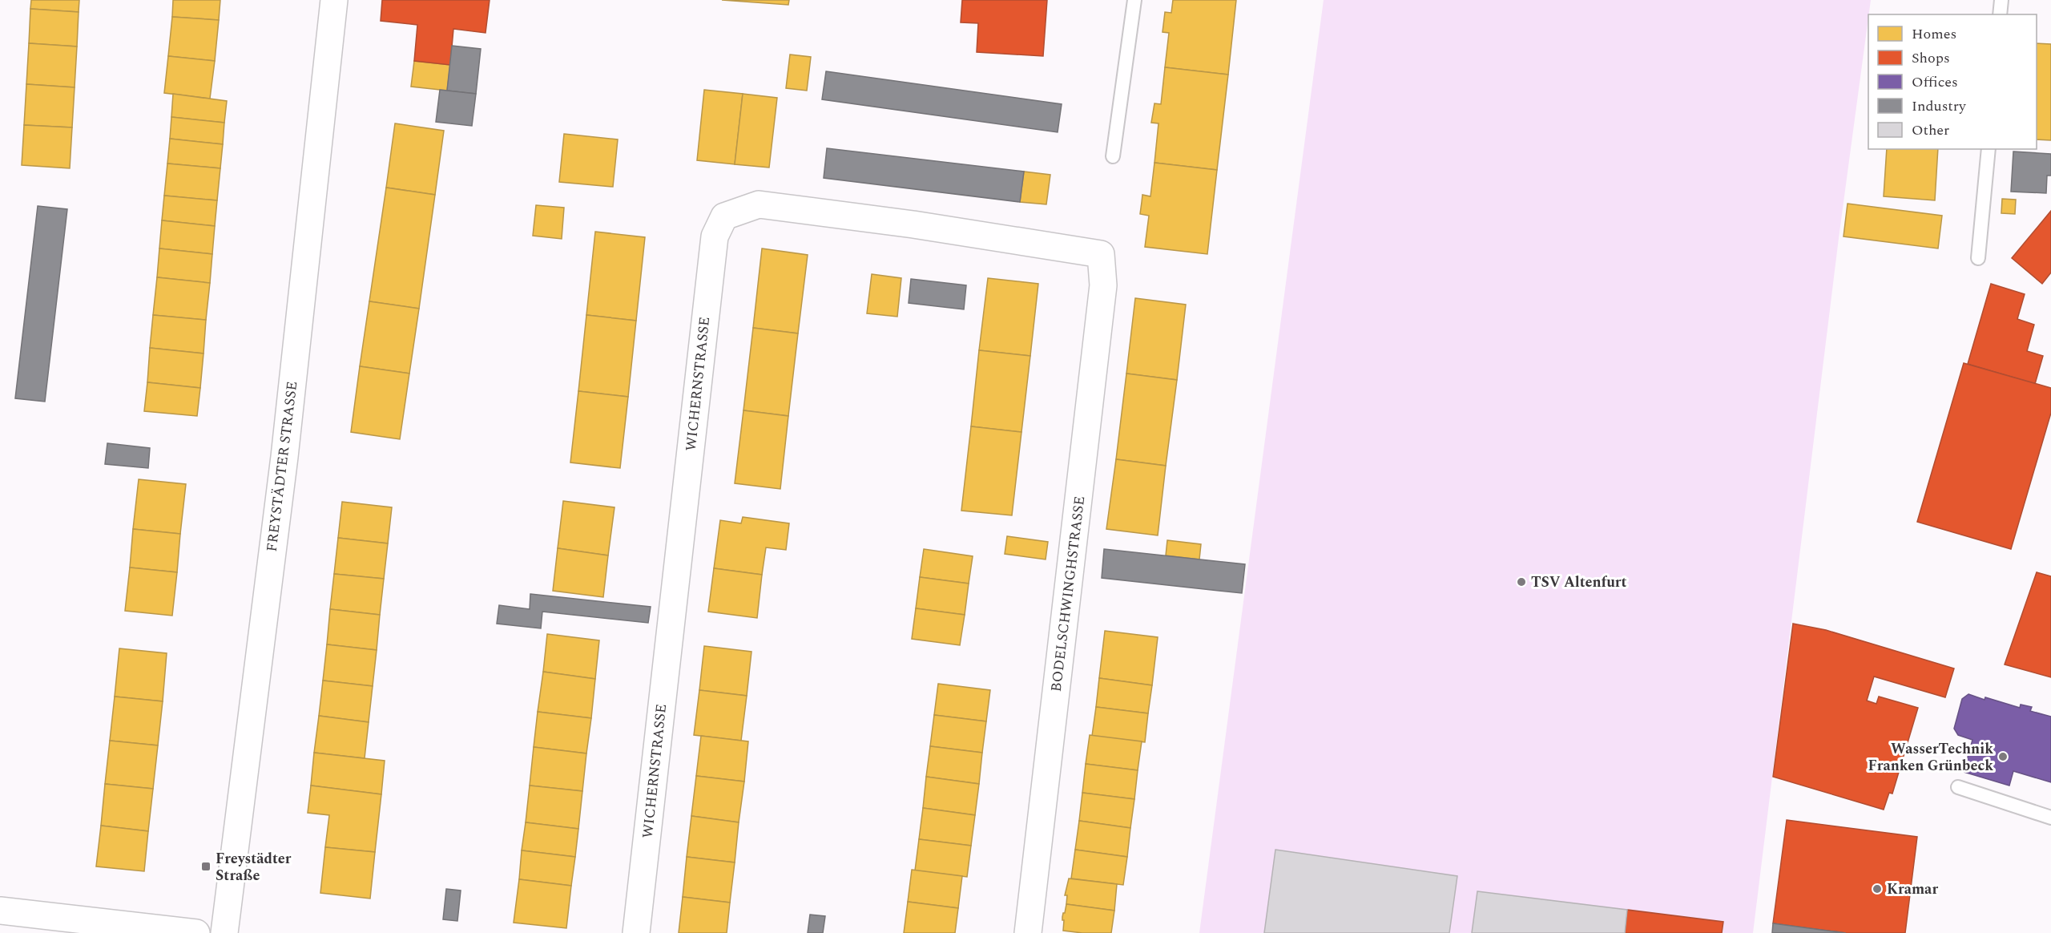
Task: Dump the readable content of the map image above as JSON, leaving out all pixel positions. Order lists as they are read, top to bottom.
{
  "streets": {
    "street": ["WICHERNSTRASSE", "FREYSTÄDTER STRASSE", "BODELSCHWINGHSTRASSE"]
  },
  "crossings": [
    ["WICHERNSTRASSE", "BODELSCHWINGHSTRASSE"]
  ],
  "places": {
    "other": ["TSV Altenfurt", "WasserTechnik Franken Grünbeck", "Kramar"],
    "transit": ["Freystädter Straße"]
  },
  "legend": [
    "Homes",
    "Shops",
    "Offices",
    "Industry",
    "Other"
  ]
}
